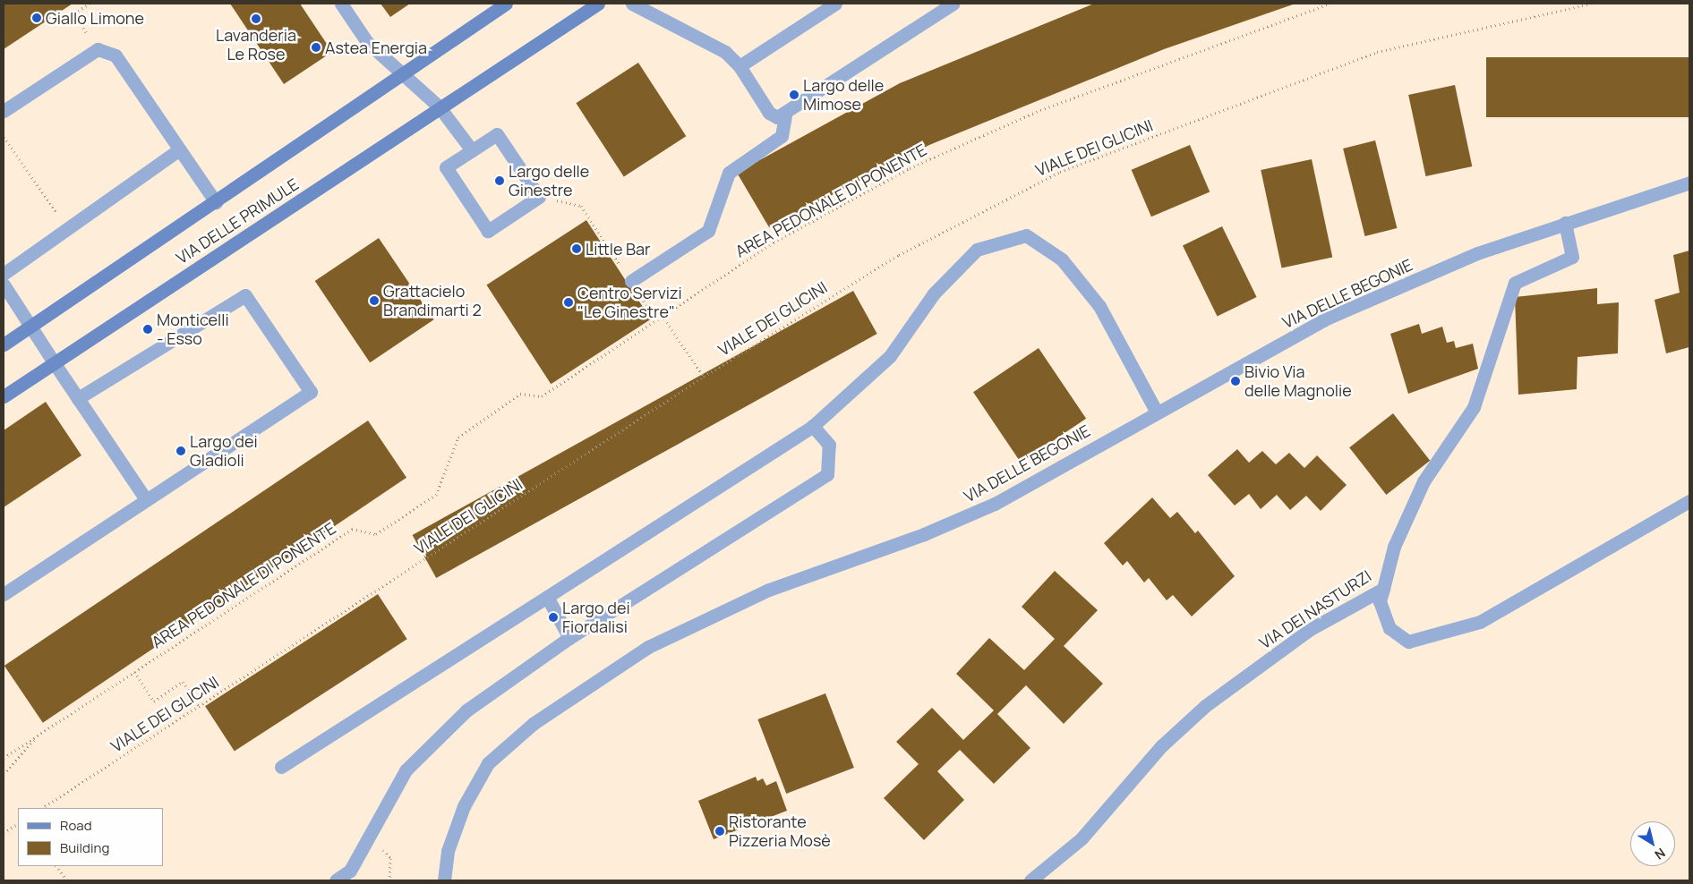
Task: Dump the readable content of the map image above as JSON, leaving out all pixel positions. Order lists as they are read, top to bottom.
{
  "streets": {
    "main road": ["VIA DELLE PRIMULE"],
    "street": ["VIA DELLE BEGONIE", "VIA DEI NASTURZI"],
    "path": ["VIALE DEI GLICINI", "AREA PEDONALE DI PONENTE"]
  },
  "crossings": [
    ["VIA DELLE BEGONIE", "VIA DEI NASTURZI"]
  ],
  "places": [
    "Giallo Limone",
    "Lavanderia Le Rose",
    "Astea Energia",
    "Largo delle Mimose",
    "Largo delle Ginestre",
    "Little Bar",
    "Grattacielo Brandimarti 2",
    "Centro Servizi \"Le Ginestre\"",
    "Monticelli - Esso",
    "Bivio Via delle Magnolie",
    "Largo dei Gladioli",
    "Largo dei Fiordalisi",
    "Ristorante Pizzeria Mosè"
  ],
  "legend": ["Road", "Building"],
  "north": "bottom right"
}
